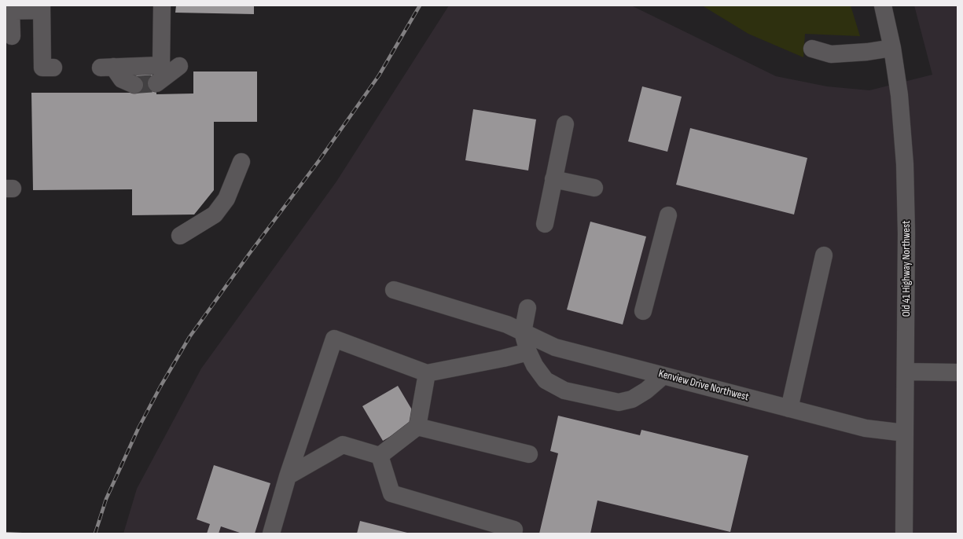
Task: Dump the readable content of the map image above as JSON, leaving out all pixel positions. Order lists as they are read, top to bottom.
{
  "streets": {
    "street": ["Old 41 Highway Northwest", "Kenview Drive Northwest"]
  },
  "crossings": [
    ["Old 41 Highway Northwest", "Kenview Drive Northwest"]
  ]
}
